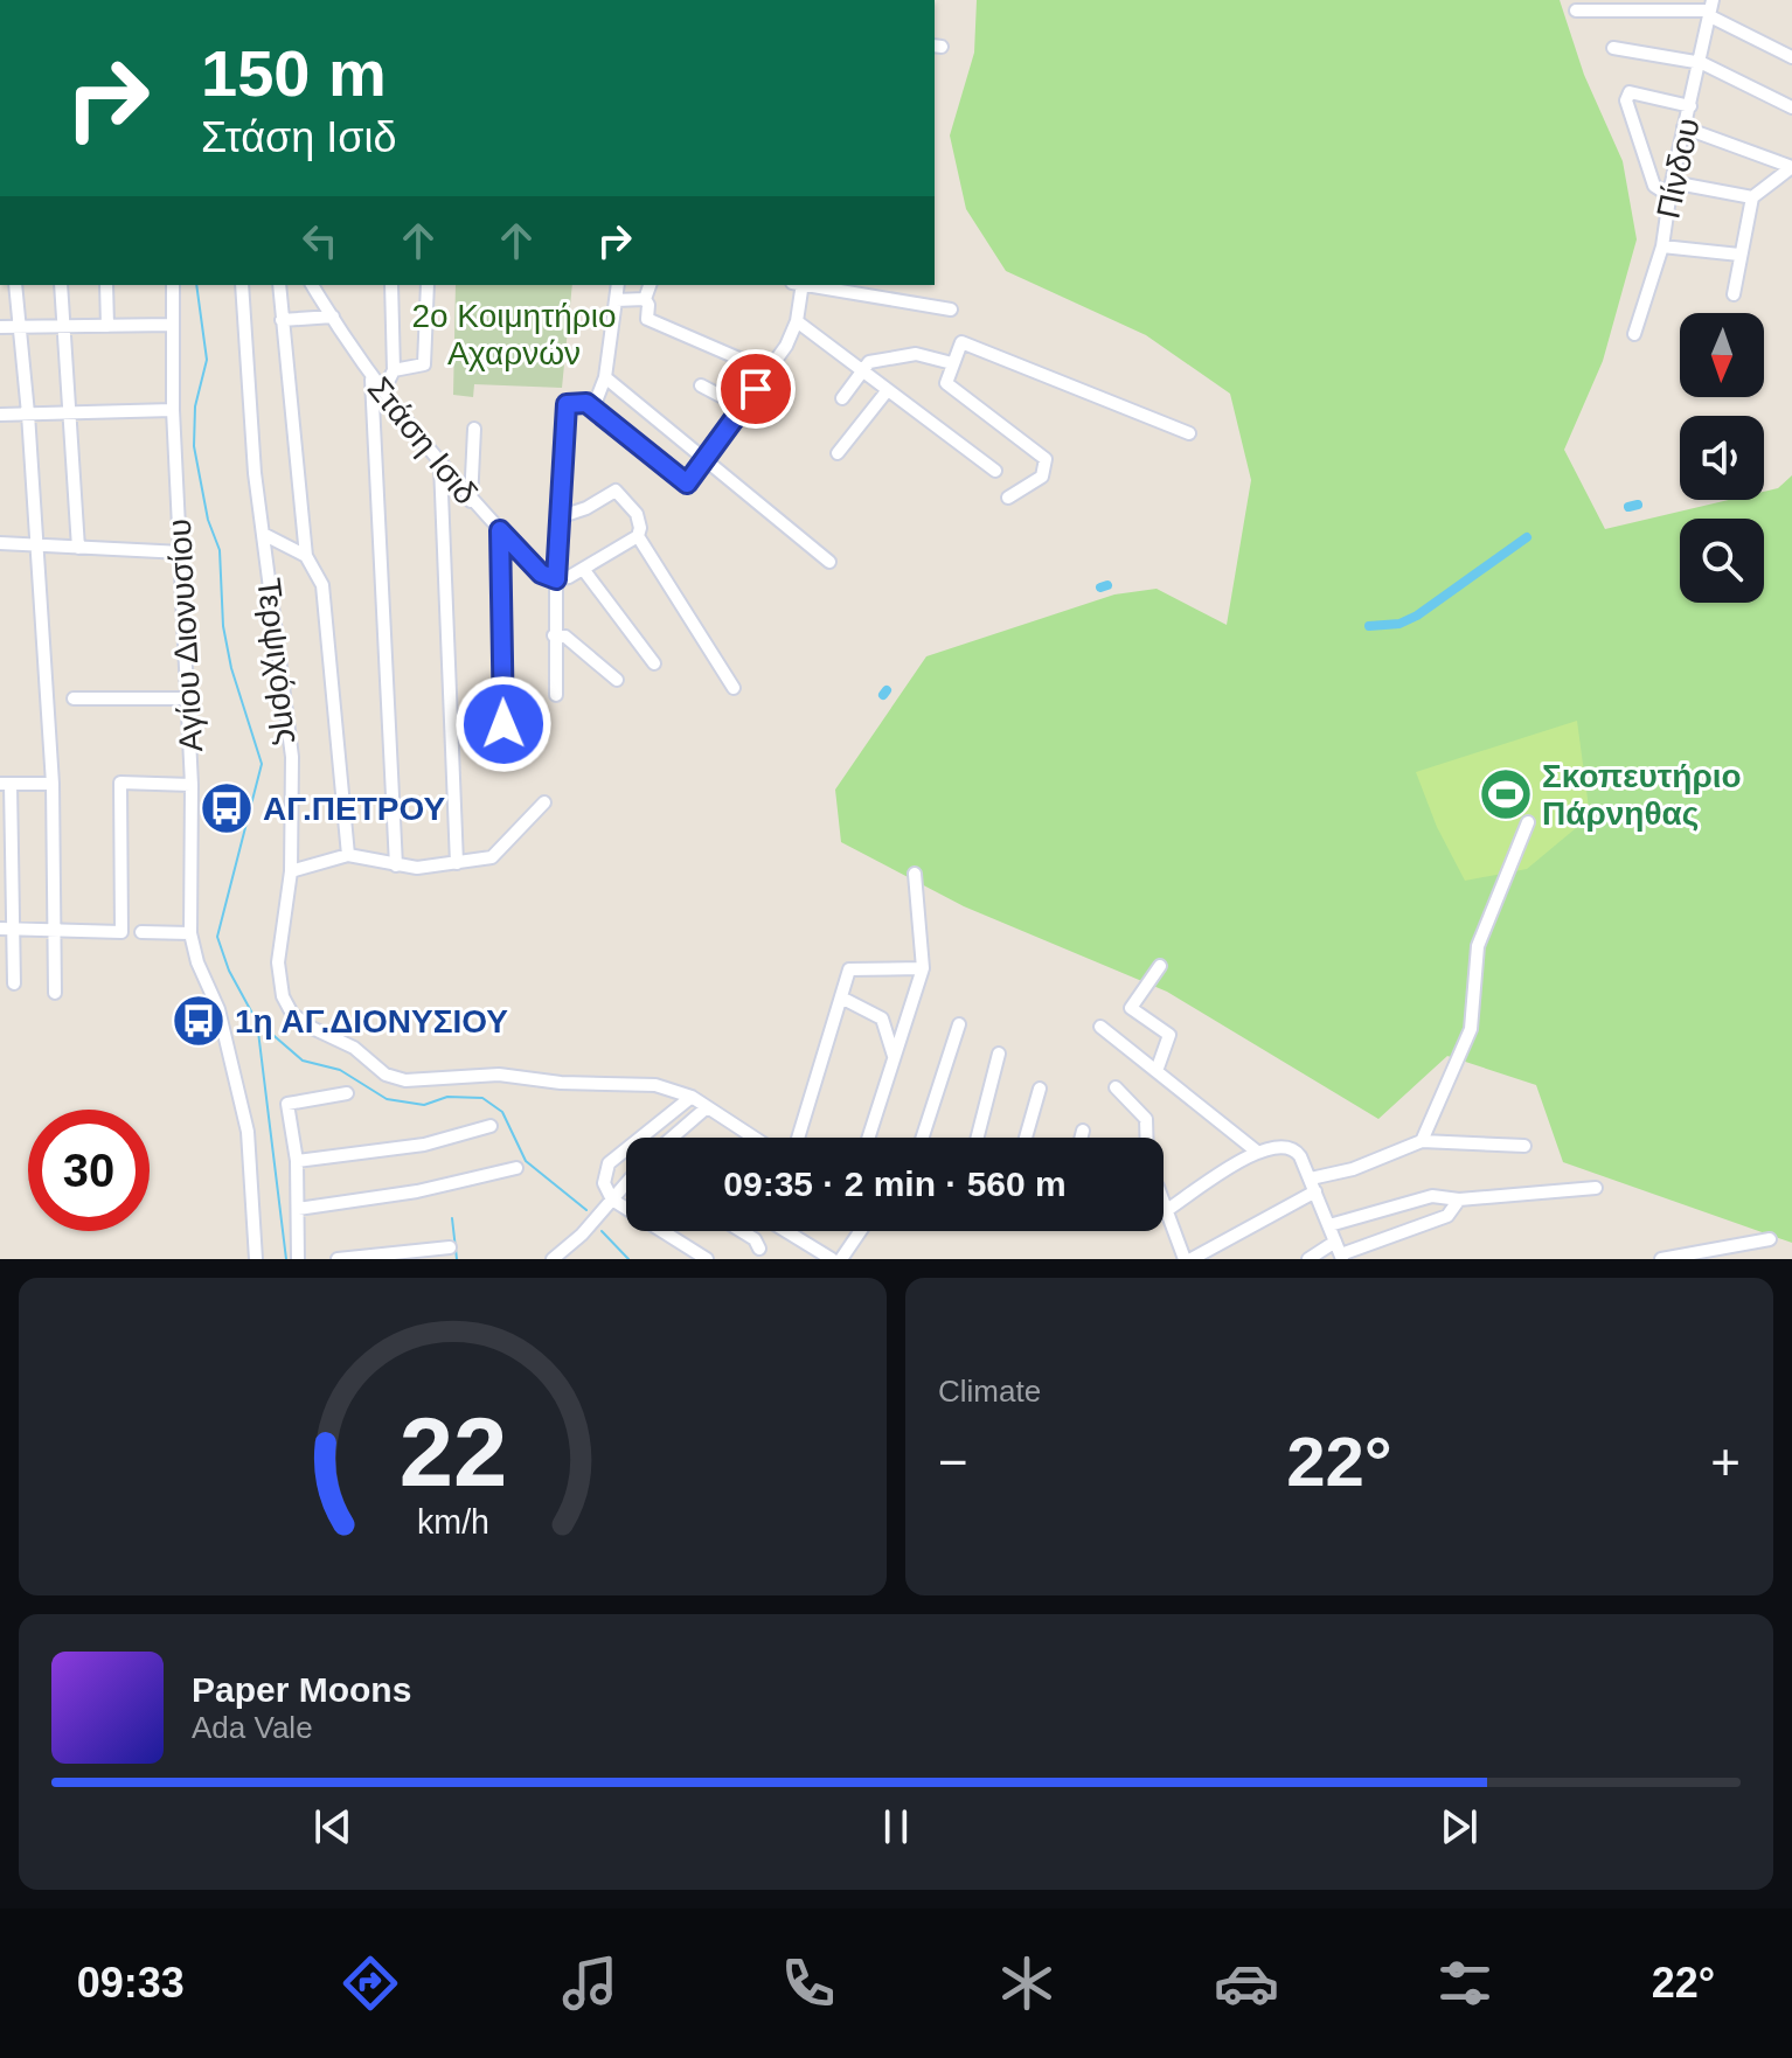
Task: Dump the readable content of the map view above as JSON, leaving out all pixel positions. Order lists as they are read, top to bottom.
{
  "streets": {
    "street": [
      "Πίνδου",
      "Στάση Ισιδ",
      "Αγίου Διονυσίου",
      "Τερψιχόρης"
    ]
  },
  "parks": ["2ο Κοιμητήριο Αχαρνών"],
  "places": {
    "sports": ["Σκοπευτήριο Πάρνηθας"],
    "bus stop": ["ΑΓ.ΠΕΤΡΟΥ", "1η ΑΓ.ΔΙΟΝΥΣΙΟΥ"]
  },
  "north": "bottom",
  "page": {
    "turn": ["150 m", "Στάση Ισιδ"],
    "limit": "30",
    "trip": "09:35 · 2 min · 560 m",
    "tile": "Climate",
    "heat": ["−", "22°", "+"],
    "song": ["Paper Moons", "Ada Vale"],
    "tabs": ["09:33", "22°"],
    "gauge": ["22", "km/h"]
  }
}
